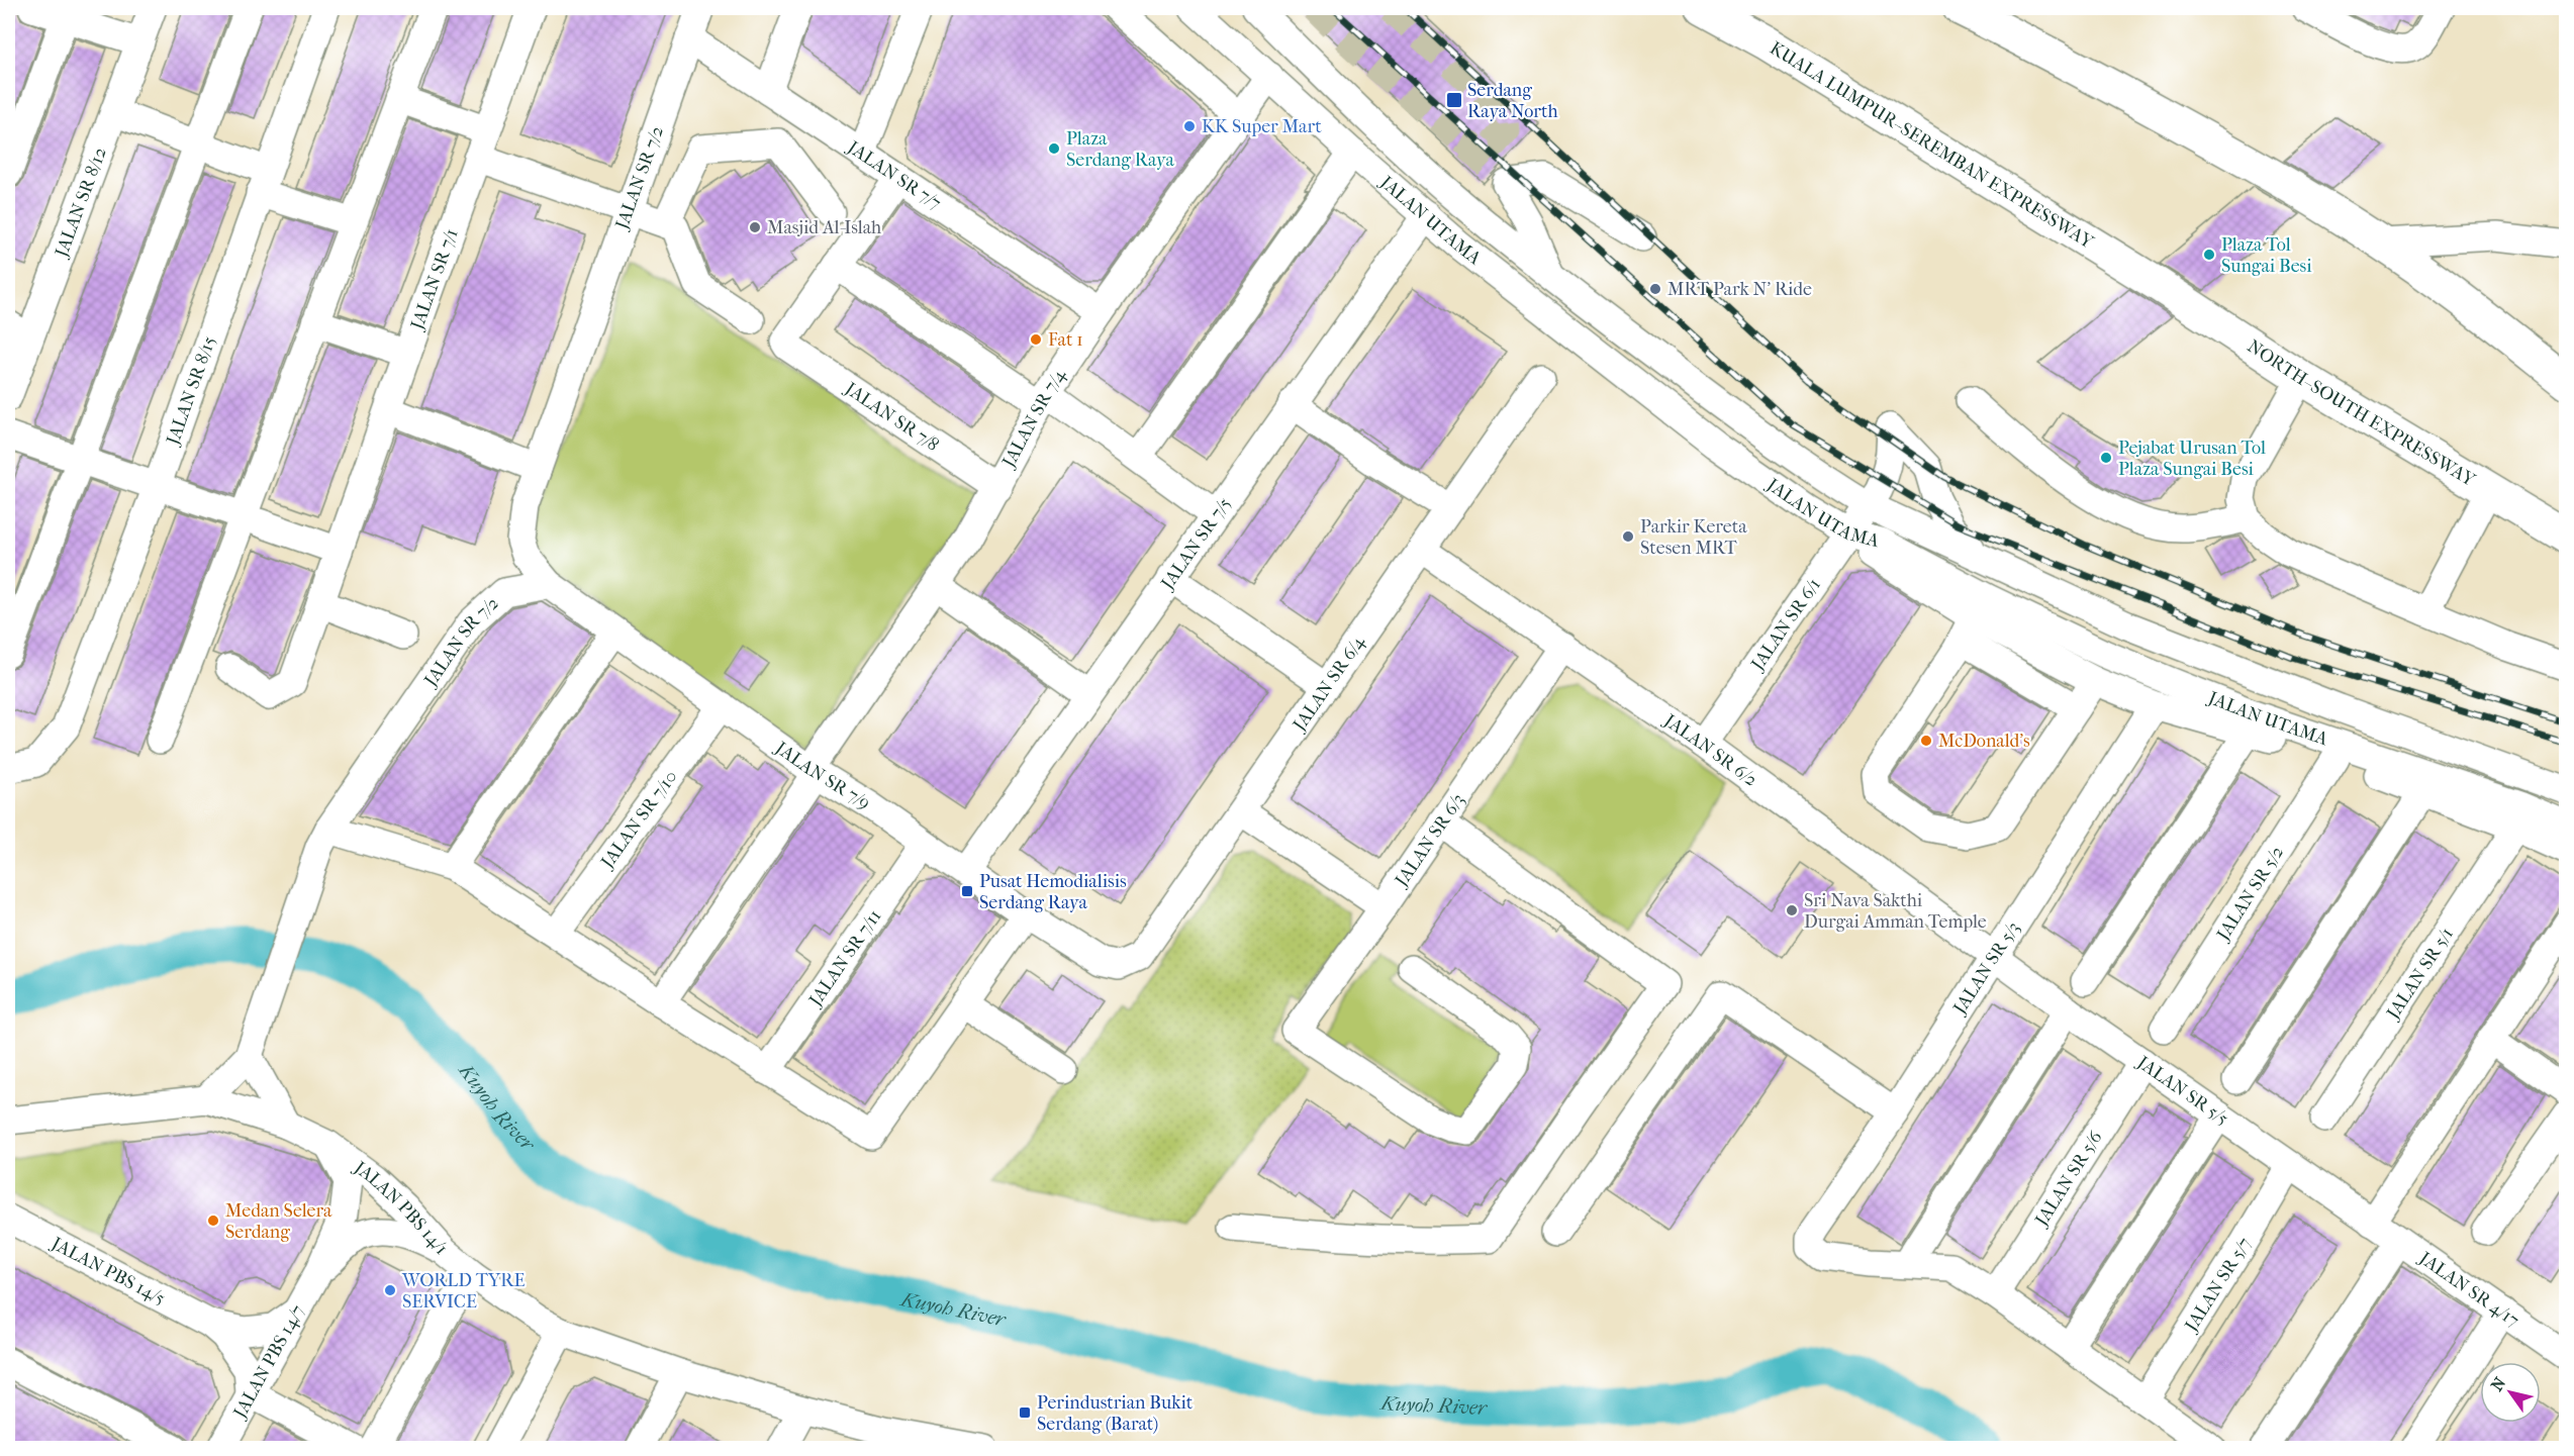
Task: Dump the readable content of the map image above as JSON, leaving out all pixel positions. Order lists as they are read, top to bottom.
{
  "streets": {
    "highway": ["KUALA LUMPUR–SEREMBAN EXPRESSWAY", "NORTH–SOUTH EXPRESSWAY"],
    "street": [
      "JALAN SR 7/7",
      "JALAN SR 7/2",
      "JALAN SR 8/12",
      "JALAN UTAMA",
      "JALAN SR 7/1",
      "JALAN SR 8/15",
      "JALAN SR 7/8",
      "JALAN SR 7/4",
      "JALAN SR 7/5",
      "JALAN SR 6/1",
      "JALAN SR 6/4",
      "JALAN SR 6/2",
      "JALAN SR 7/9",
      "JALAN SR 7/10",
      "JALAN SR 6/3",
      "JALAN SR 5/2",
      "JALAN SR 7/11",
      "JALAN SR 5/3",
      "JALAN SR 5/1",
      "JALAN SR 5/5",
      "JALAN SR 5/6",
      "JALAN PBS 14/1",
      "JALAN PBS 14/5",
      "JALAN SR 5/7",
      "JALAN SR 4/17",
      "JALAN PBS 14/7"
    ]
  },
  "crossings": [
    ["KUALA LUMPUR–SEREMBAN EXPRESSWAY", "NORTH–SOUTH EXPRESSWAY"],
    ["JALAN SR 7/7", "JALAN SR 7/2"],
    ["JALAN SR 7/7", "JALAN SR 7/4"],
    ["JALAN SR 7/2", "JALAN SR 7/9"],
    ["JALAN SR 7/2", "JALAN PBS 14/1"],
    ["JALAN UTAMA", "JALAN SR 7/4"],
    ["JALAN UTAMA", "JALAN SR 7/5"],
    ["JALAN UTAMA", "JALAN SR 6/1"],
    ["JALAN SR 7/8", "JALAN SR 7/4"],
    ["JALAN SR 7/4", "JALAN SR 7/9"],
    ["JALAN SR 7/5", "JALAN SR 7/9"],
    ["JALAN SR 6/1", "JALAN SR 6/2"],
    ["JALAN SR 6/4", "JALAN SR 6/2"],
    ["JALAN SR 6/4", "JALAN SR 7/9"],
    ["JALAN SR 6/2", "JALAN SR 6/3"],
    ["JALAN SR 6/2", "JALAN SR 5/3"],
    ["JALAN SR 6/2", "JALAN SR 5/5"],
    ["JALAN SR 7/9", "JALAN SR 7/10"],
    ["JALAN SR 7/9", "JALAN SR 7/11"],
    ["JALAN SR 5/3", "JALAN SR 5/5"],
    ["JALAN SR 5/5", "JALAN SR 5/6"],
    ["JALAN SR 5/5", "JALAN SR 5/7"],
    ["JALAN SR 5/5", "JALAN SR 4/17"],
    ["JALAN PBS 14/1", "JALAN PBS 14/7"]
  ],
  "water": ["Kuyoh River"],
  "places": {
    "transit": ["Serdang Raya North", "Pusat Hemodialisis Serdang Raya", "Perindustrian Bukit Serdang (Barat)"],
    "other": [
      "KK Super Mart",
      "Plaza Serdang Raya",
      "Masjid Al-Islah",
      "Plaza Tol Sungai Besi",
      "MRT Park N' Ride",
      "Fat 1",
      "Pejabat Urusan Tol Plaza Sungai Besi",
      "Parkir Kereta Stesen MRT",
      "McDonald's",
      "Sri Nava Sakthi Durgai Amman Temple",
      "Medan Selera Serdang",
      "WORLD TYRE SERVICE"
    ]
  },
  "north": "top left"
}
